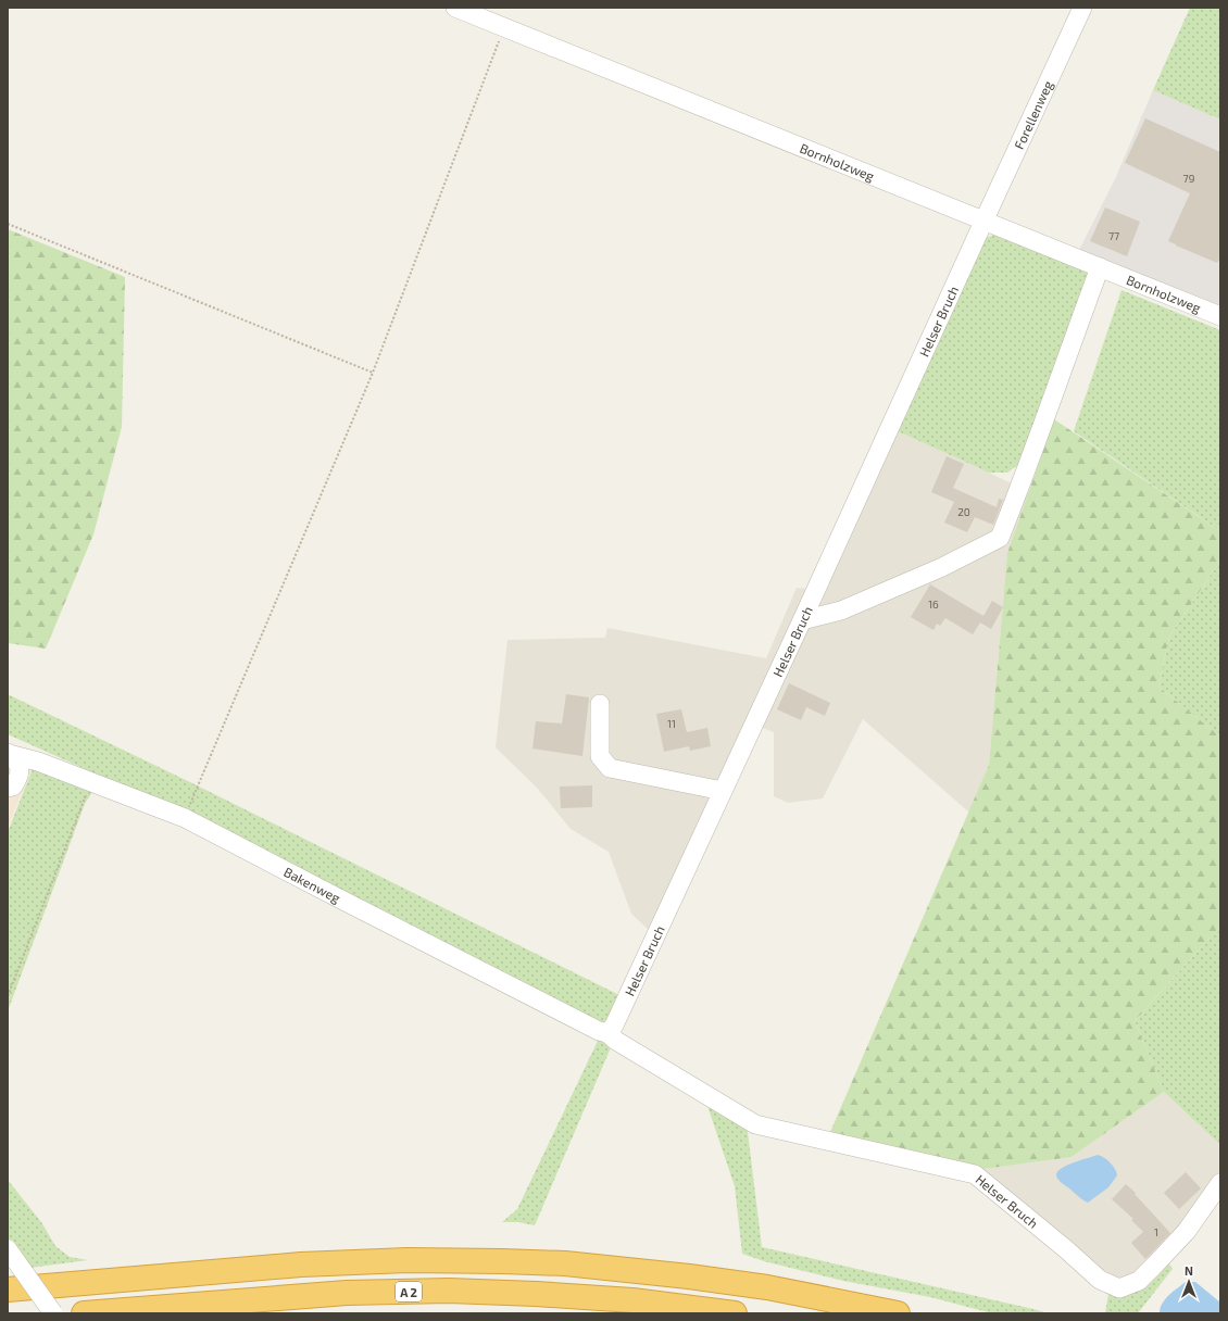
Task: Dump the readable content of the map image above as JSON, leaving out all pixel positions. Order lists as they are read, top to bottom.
{
  "streets": {
    "highway": ["A 2"],
    "street": [
      "Forellenweg",
      "Bornholzweg",
      "Helser Bruch",
      "Bakenweg"
    ]
  },
  "crossings": [
    ["Forellenweg", "Bornholzweg"],
    ["Forellenweg", "Helser Bruch"],
    ["Bornholzweg", "Helser Bruch"],
    ["Helser Bruch", "Bakenweg"]
  ],
  "house_numbers": [
    "79",
    "77",
    "20",
    "16",
    "11",
    "1"
  ],
  "north": "top"
}
